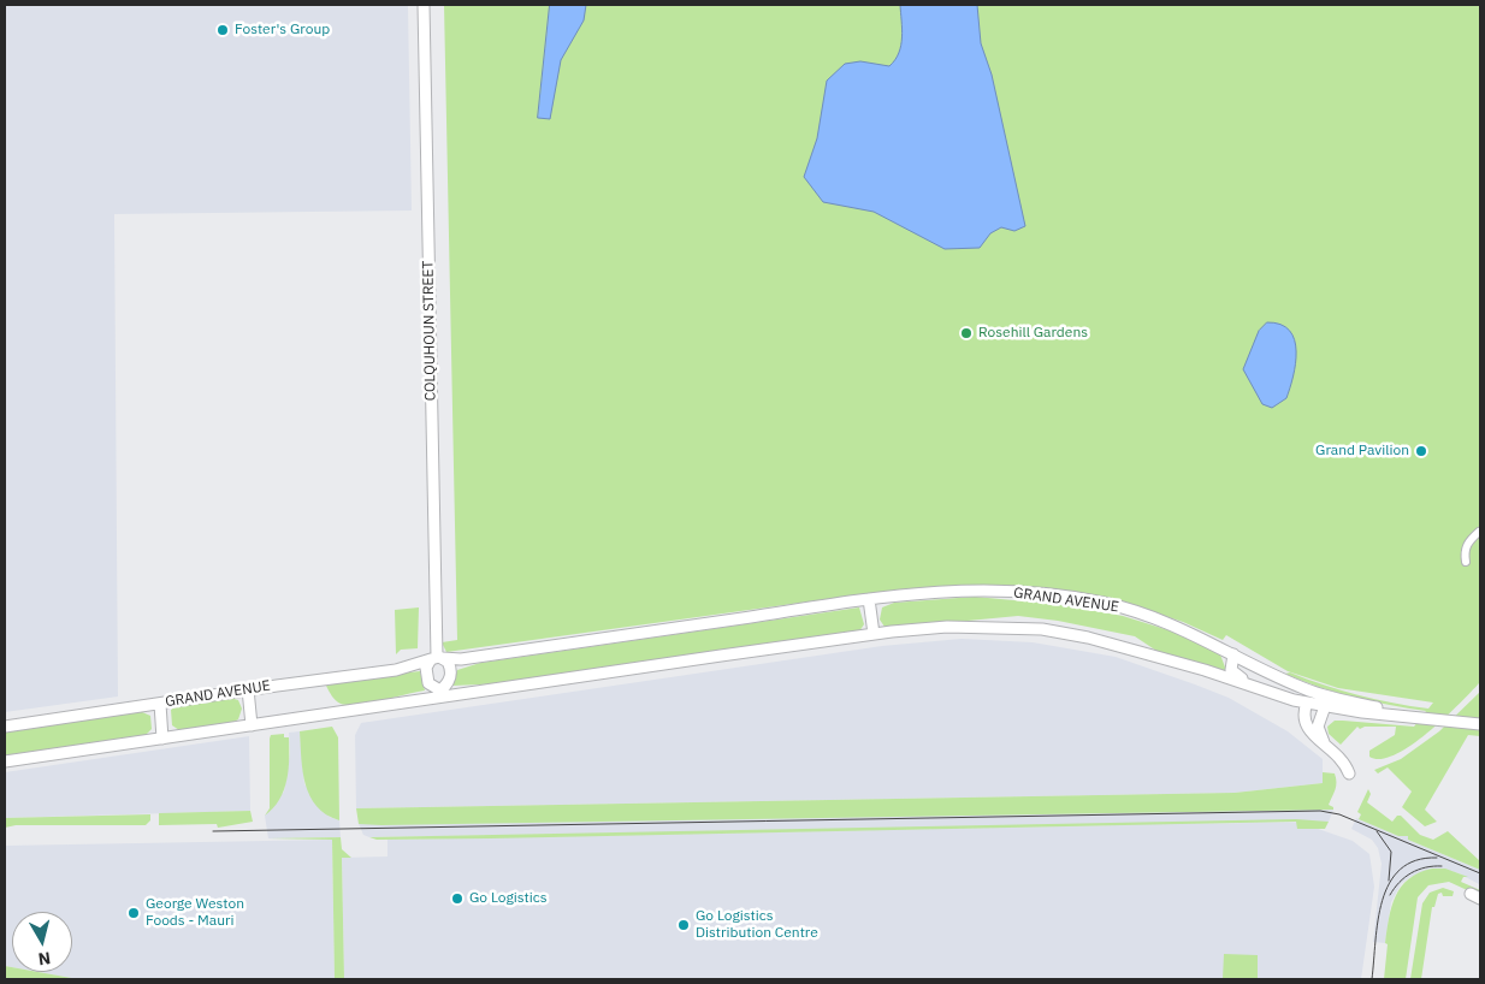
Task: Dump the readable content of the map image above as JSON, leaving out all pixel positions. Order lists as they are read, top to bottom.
{
  "streets": {
    "street": ["COLQUHOUN STREET", "GRAND AVENUE"]
  },
  "crossings": [
    ["COLQUHOUN STREET", "GRAND AVENUE"]
  ],
  "places": [
    "Foster's Group",
    "Rosehill Gardens",
    "Grand Pavilion",
    "Go Logistics",
    "George Weston Foods - Mauri",
    "Go Logistics Distribution Centre"
  ],
  "north": "bottom"
}
